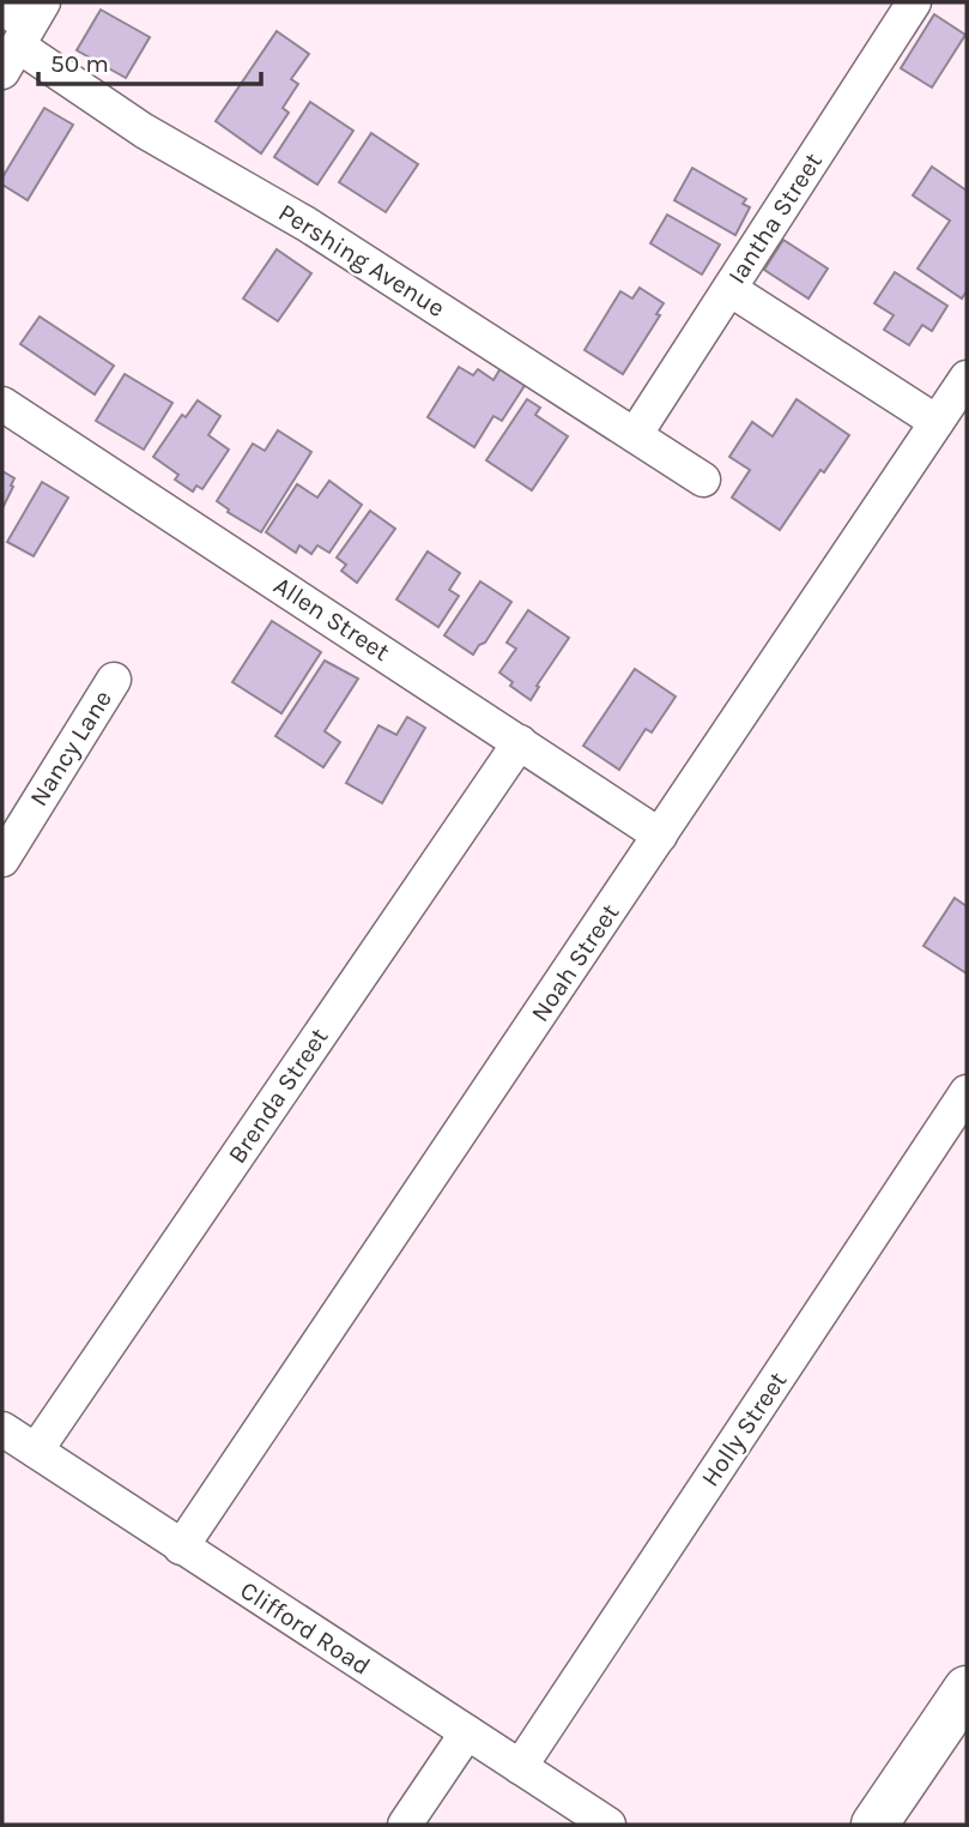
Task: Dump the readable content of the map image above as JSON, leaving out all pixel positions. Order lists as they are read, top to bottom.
{
  "streets": {
    "street": [
      "Iantha Street",
      "Pershing Avenue",
      "Allen Street",
      "Nancy Lane",
      "Noah Street",
      "Brenda Street",
      "Holly Street",
      "Clifford Road"
    ]
  },
  "crossings": [
    ["Iantha Street", "Pershing Avenue"],
    ["Allen Street", "Noah Street"],
    ["Allen Street", "Brenda Street"],
    ["Noah Street", "Clifford Road"],
    ["Brenda Street", "Clifford Road"],
    ["Holly Street", "Clifford Road"]
  ],
  "scale_bar": "50 m"
}
